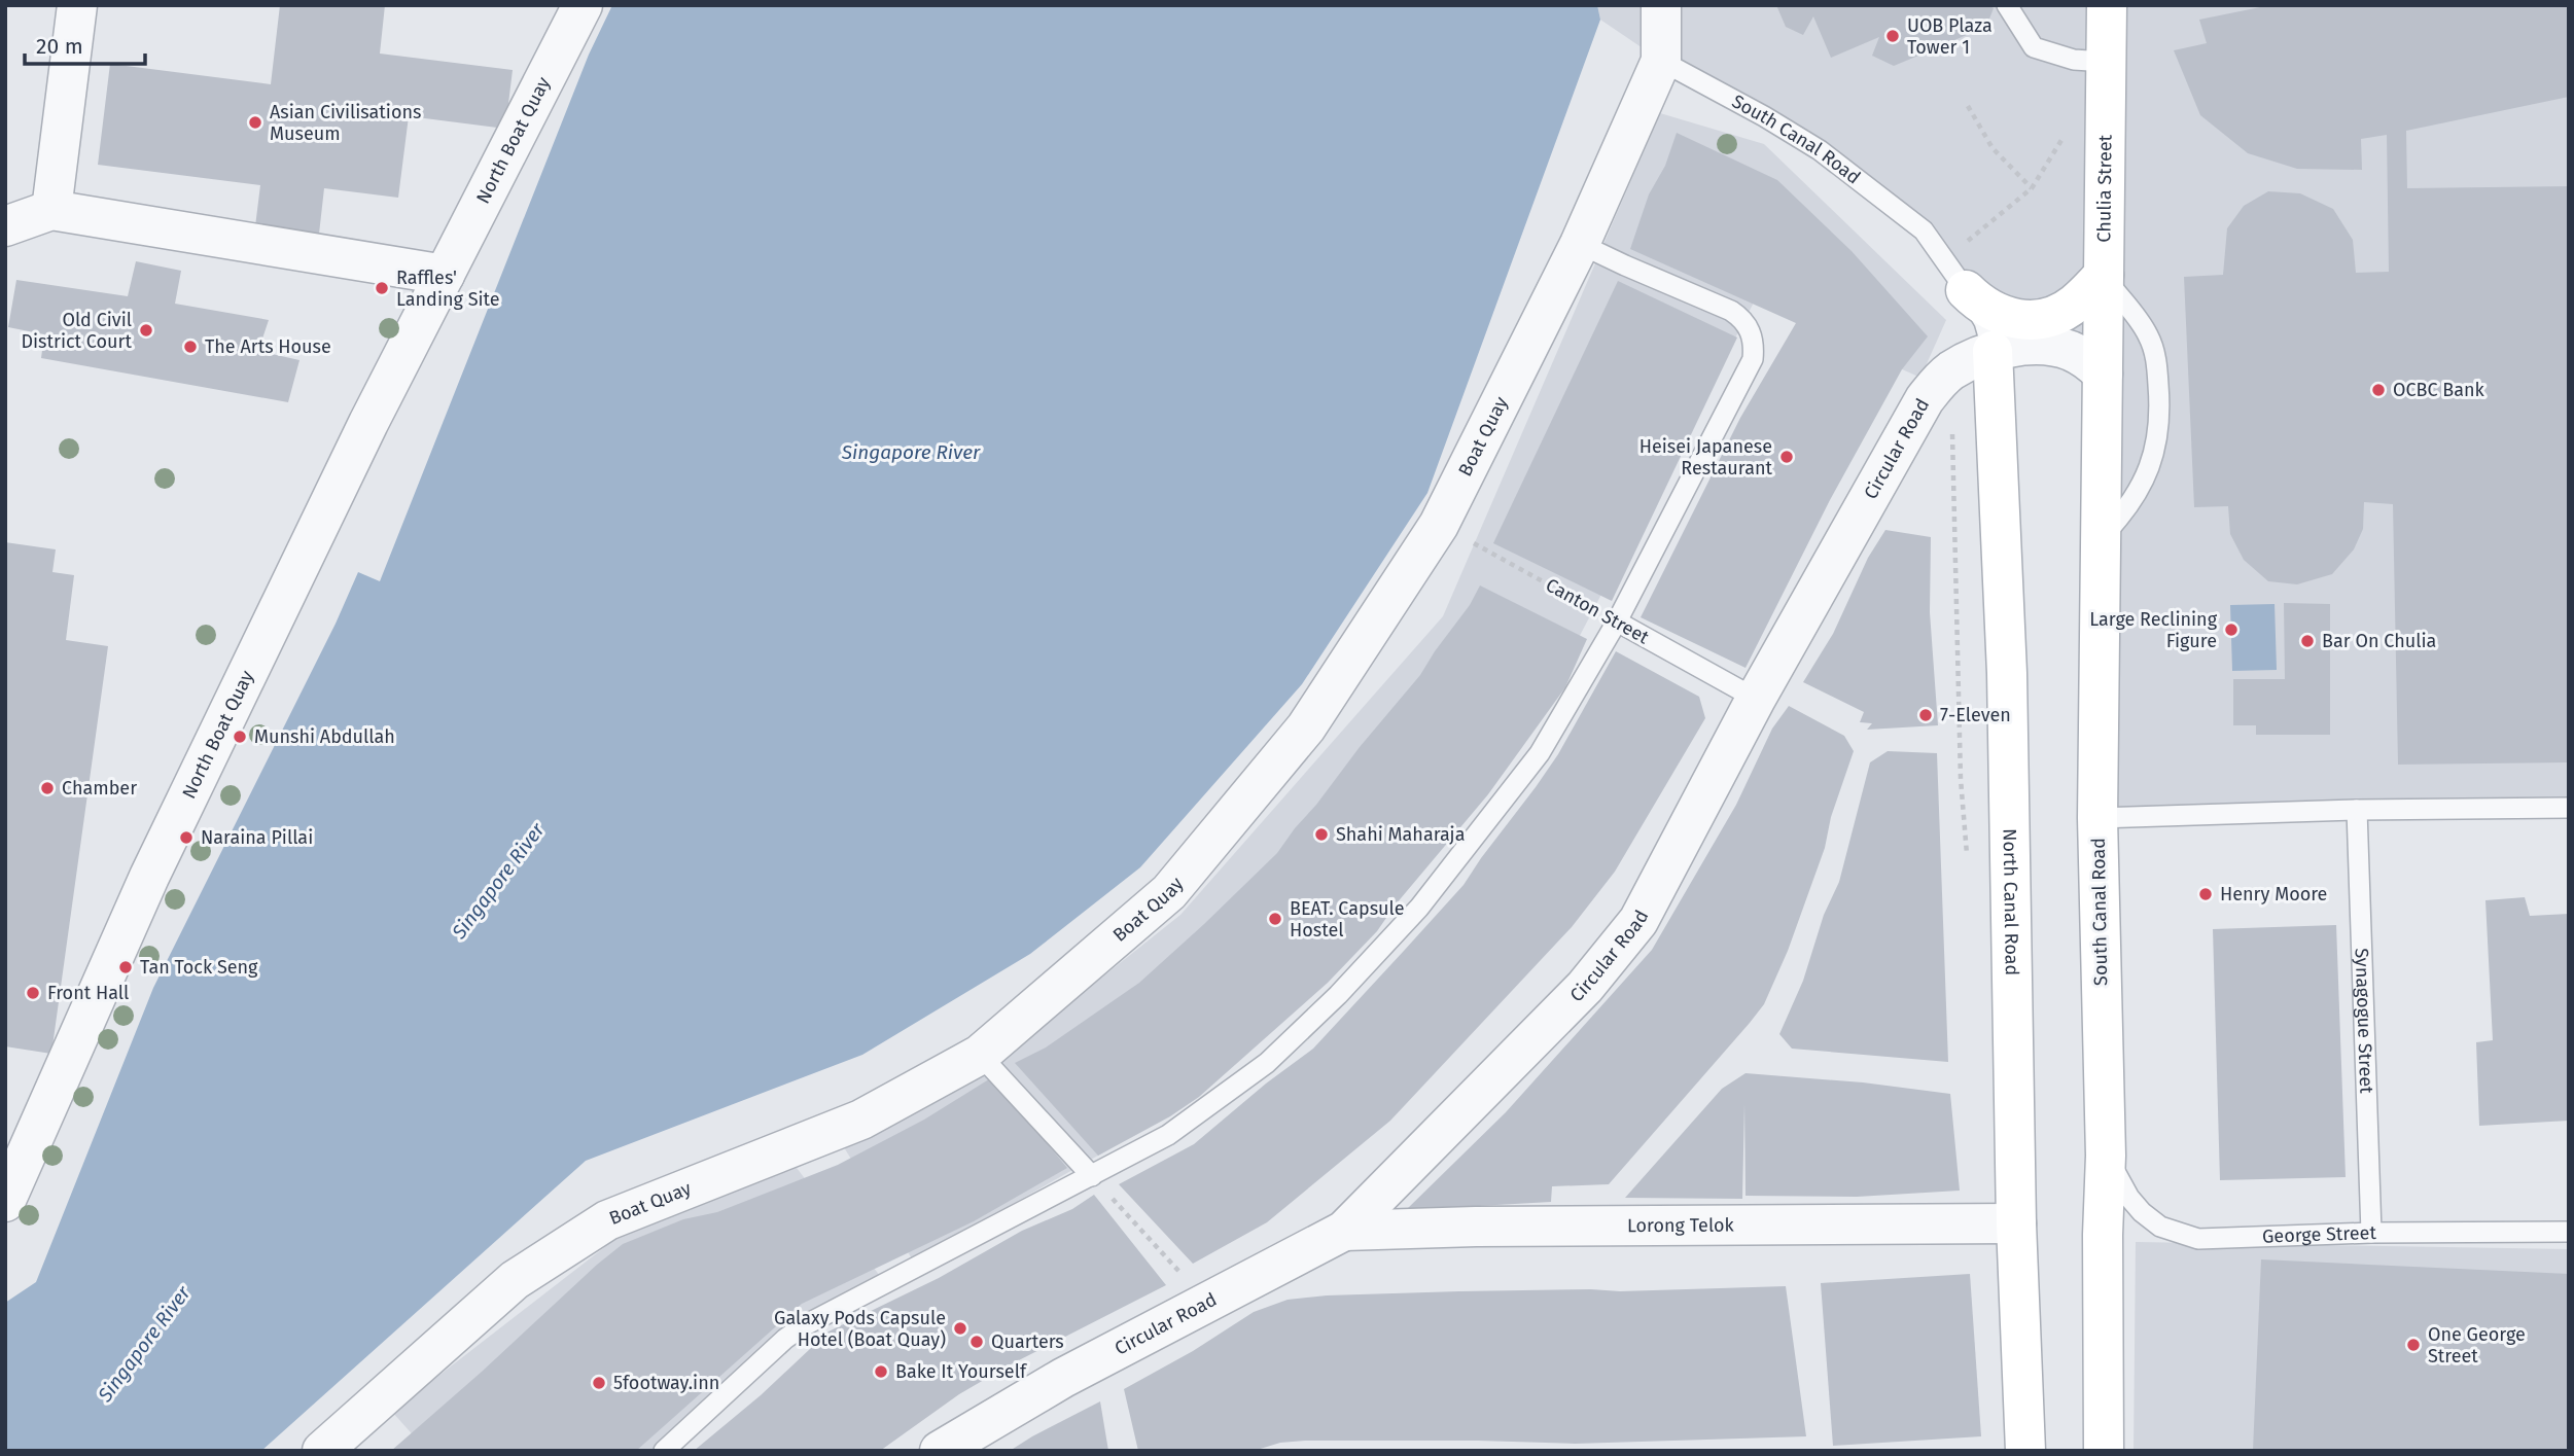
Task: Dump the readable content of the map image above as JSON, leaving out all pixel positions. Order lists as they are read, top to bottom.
{
  "streets": {
    "street": [
      "North Boat Quay",
      "South Canal Road",
      "Chulia Street",
      "Boat Quay",
      "Circular Road",
      "North Canal Road",
      "Lorong Telok"
    ],
    "lane": ["Canton Street", "Synagogue Street", "George Street"]
  },
  "crossings": [
    ["South Canal Road", "Chulia Street"],
    ["South Canal Road", "Boat Quay"],
    ["South Canal Road", "Circular Road"],
    ["South Canal Road", "North Canal Road"],
    ["South Canal Road", "George Street"],
    ["Chulia Street", "Circular Road"],
    ["Boat Quay", "Canton Street"],
    ["Circular Road", "Canton Street"],
    ["Circular Road", "North Canal Road"],
    ["Circular Road", "Lorong Telok"],
    ["North Canal Road", "Lorong Telok"],
    ["Synagogue Street", "George Street"]
  ],
  "water": ["Singapore River"],
  "places": [
    "UOB Plaza Tower 1",
    "Asian Civilisations Museum",
    "Raffles' Landing Site",
    "Old Civil District Court",
    "The Arts House",
    "OCBC Bank",
    "Heisei Japanese Restaurant",
    "Large Reclining Figure",
    "Bar On Chulia",
    "7-Eleven",
    "Munshi Abdullah",
    "Chamber",
    "Shahi Maharaja",
    "Naraina Pillai",
    "Henry Moore",
    "BEAT. Capsule Hostel",
    "Tan Tock Seng",
    "Front Hall",
    "Galaxy Pods Capsule Hotel (Boat Quay)",
    "Quarters",
    "One George Street",
    "Bake It Yourself",
    "5footway.inn"
  ],
  "scale_bar": "20 m"
}
